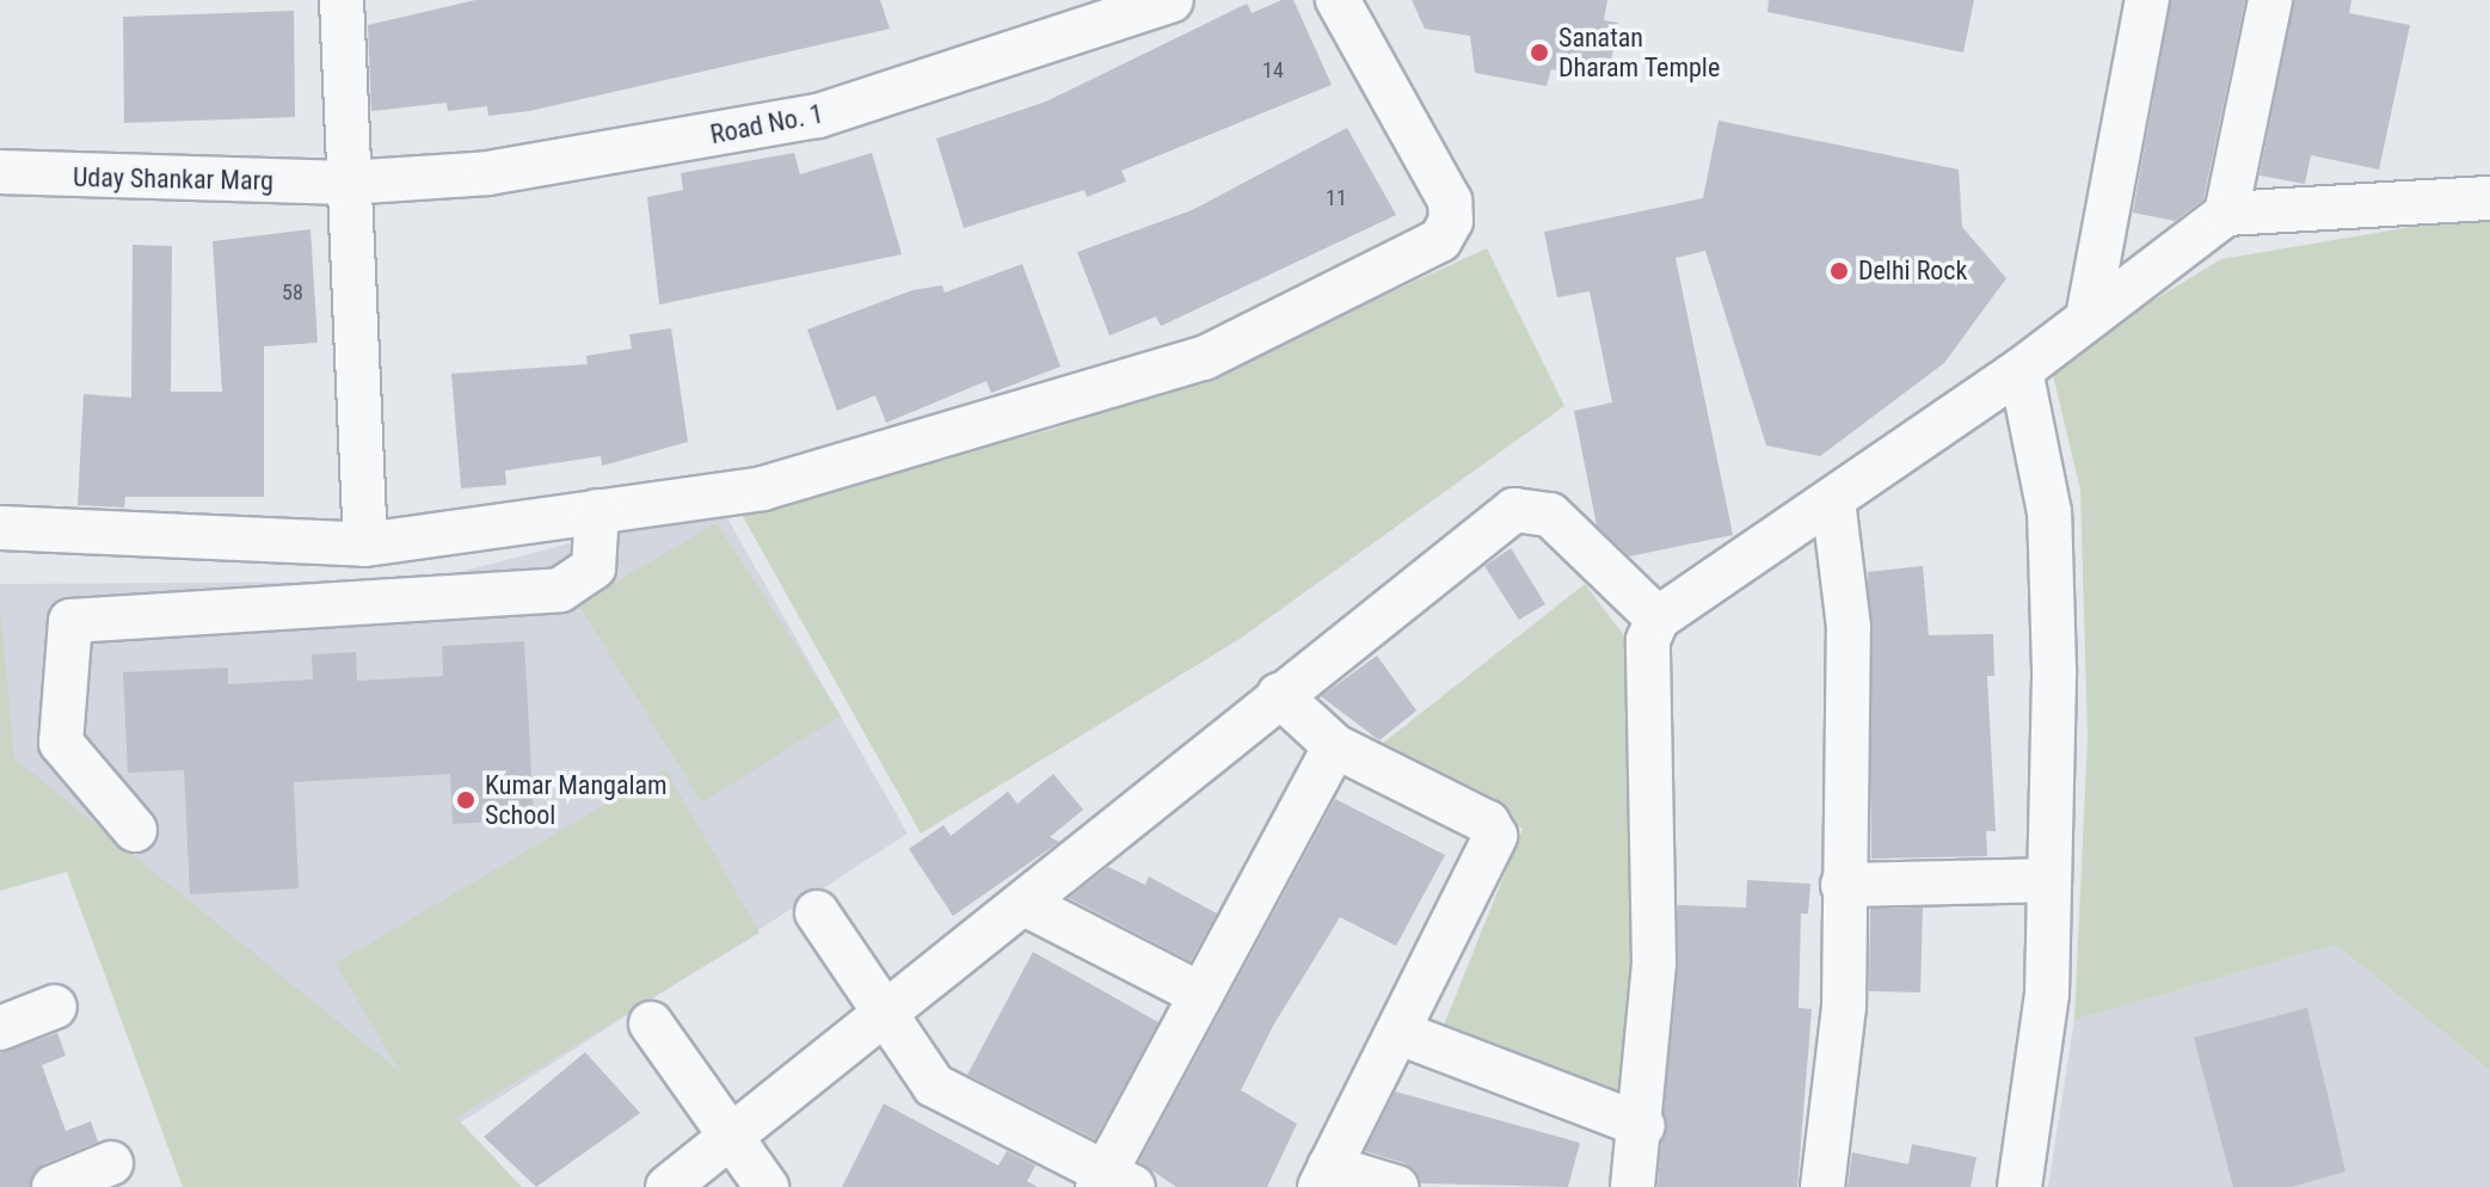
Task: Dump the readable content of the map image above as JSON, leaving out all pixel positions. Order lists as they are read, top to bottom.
{
  "streets": {
    "street": ["Road No. 1", "Uday Shankar Marg"]
  },
  "crossings": [
    ["Road No. 1", "Uday Shankar Marg"]
  ],
  "places": ["Sanatan Dharam Temple", "Delhi Rock", "Kumar Mangalam School"],
  "house_numbers": ["14", "11", "58"]
}
